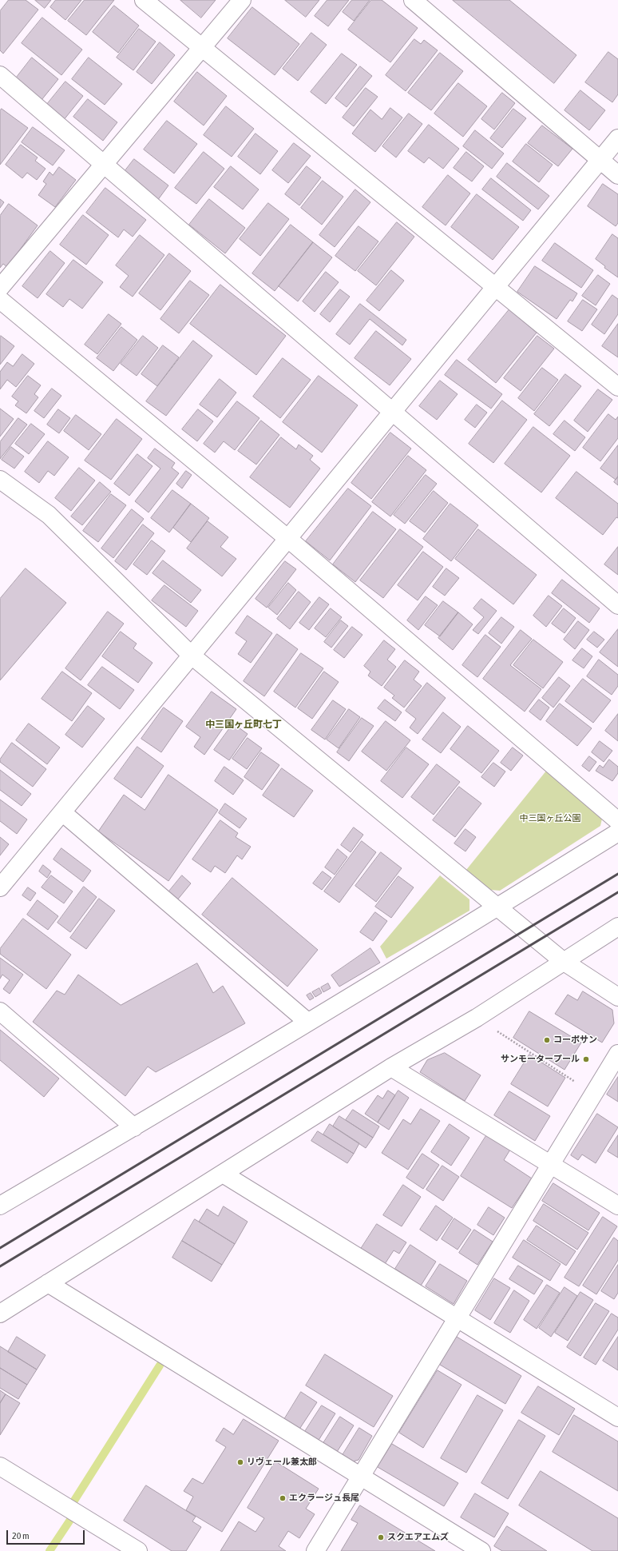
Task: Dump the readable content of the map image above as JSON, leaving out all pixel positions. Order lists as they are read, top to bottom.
{
  "districts": ["中三国ヶ丘町七丁"],
  "parks": ["中三国ヶ丘公園"],
  "places": [
    "コーポサン",
    "サンモータープール",
    "リヴェール兼太郎",
    "エクラージュ長尾",
    "スクエアエムズ"
  ],
  "scale_bar": "20 m"
}
